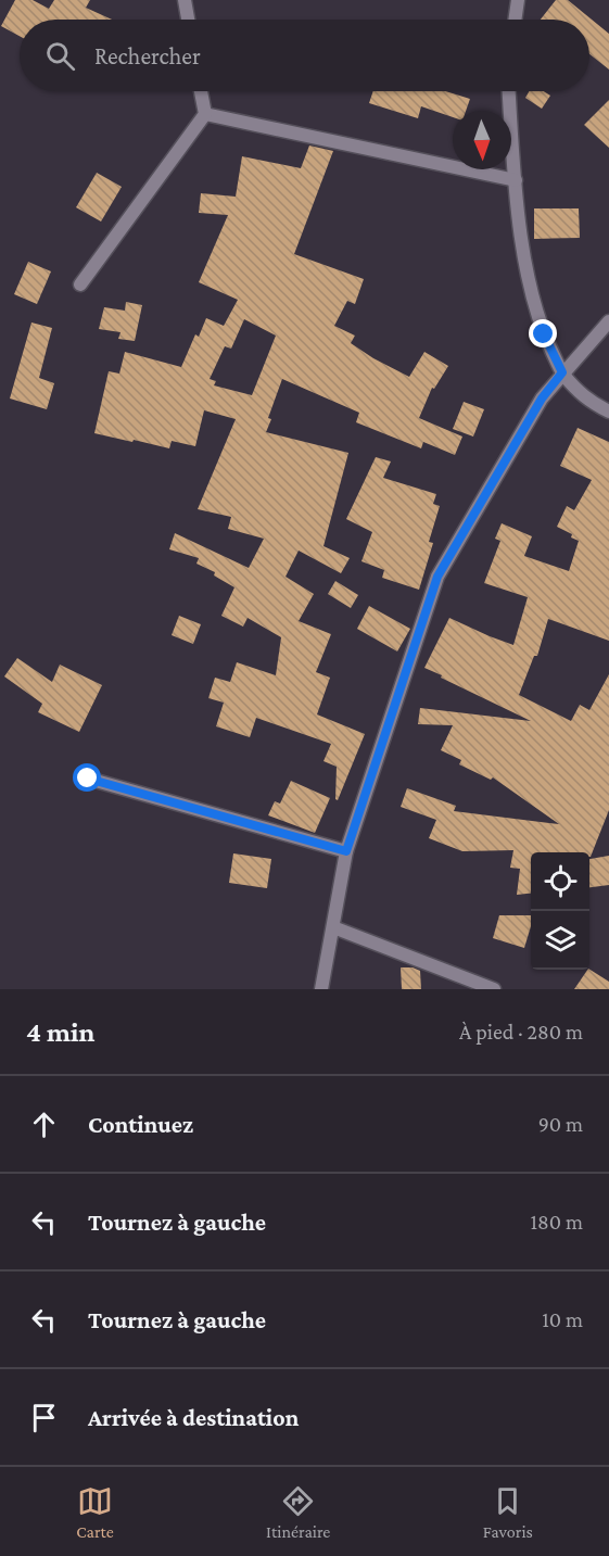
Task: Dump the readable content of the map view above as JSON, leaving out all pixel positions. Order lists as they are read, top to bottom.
{
  "north": "bottom",
  "page": {
    "search": "Rechercher",
    "heading": ["4 min", "À pied · 280 m"],
    "list": [
      ["Continuez", "90 m"],
      ["Tournez à gauche", "180 m"],
      ["Tournez à gauche", "10 m"],
      "Arrivée à destination"
    ],
    "nav": ["Carte", "Itinéraire", "Favoris"]
  }
}
